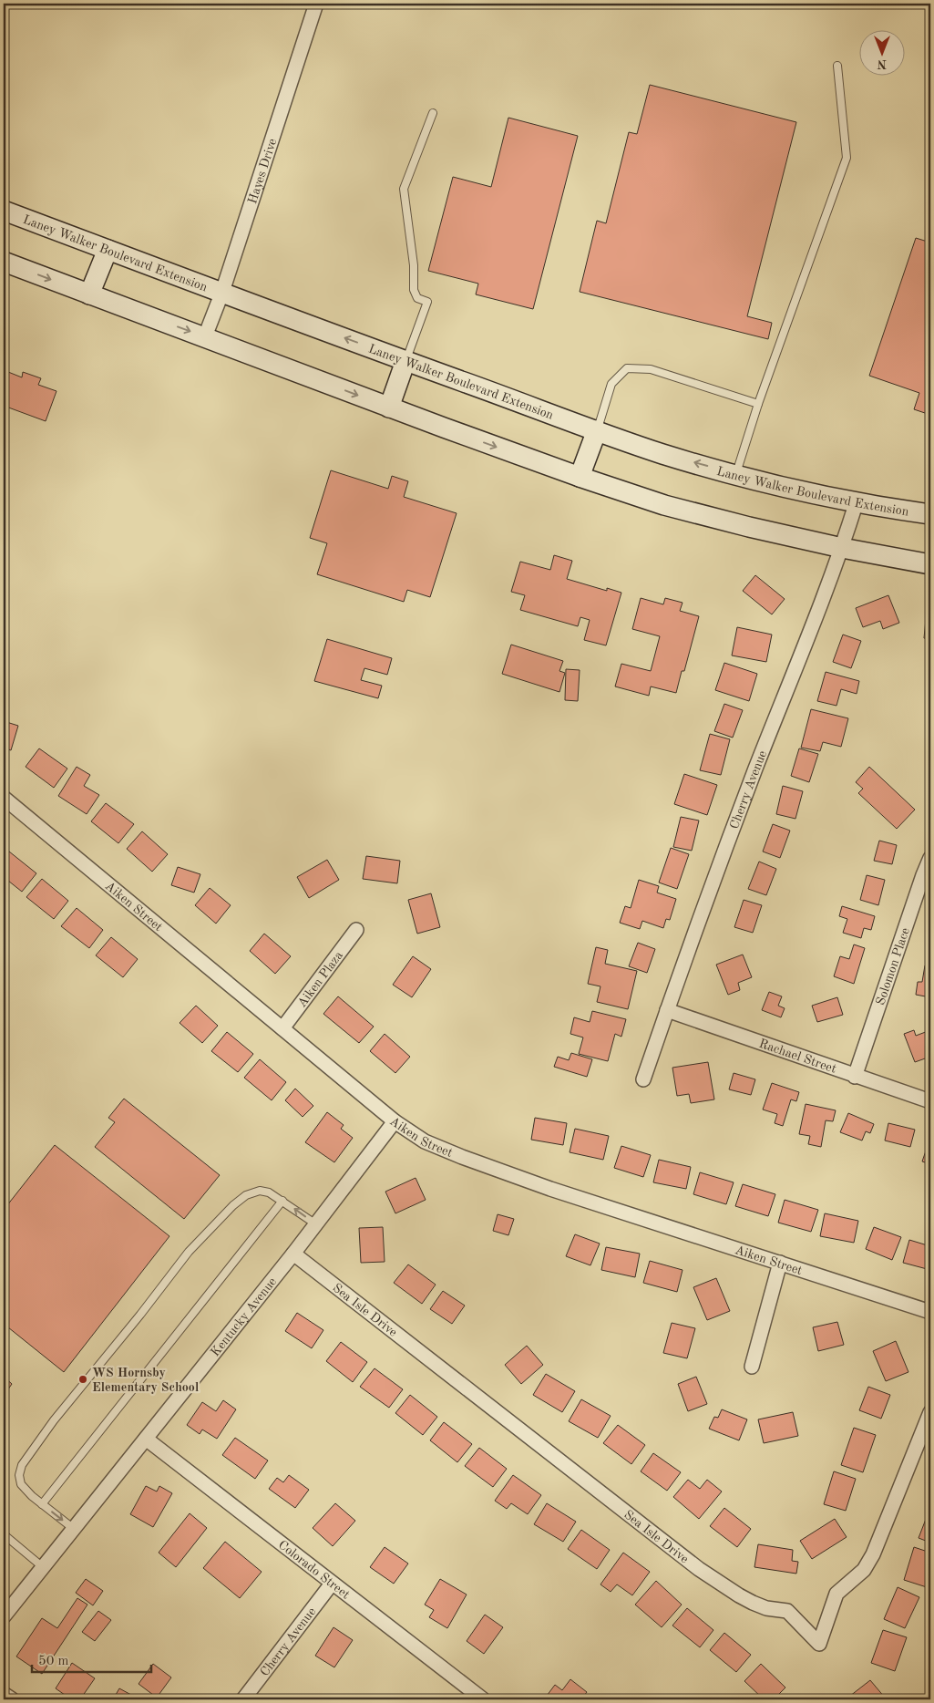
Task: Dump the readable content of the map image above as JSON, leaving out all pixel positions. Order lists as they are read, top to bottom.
{
  "streets": {
    "main road": ["Laney Walker Boulevard Extension"],
    "street": [
      "Hayes Drive",
      "Cherry Avenue",
      "Aiken Street",
      "Solomon Place",
      "Aiken Plaza",
      "Rachael Street",
      "Sea Isle Drive",
      "Kentucky Avenue",
      "Colorado Street"
    ]
  },
  "crossings": [
    ["Hayes Drive", "Laney Walker Boulevard Extension"],
    ["Laney Walker Boulevard Extension", "Cherry Avenue"],
    ["Cherry Avenue", "Rachael Street"],
    ["Cherry Avenue", "Colorado Street"],
    ["Aiken Street", "Aiken Plaza"],
    ["Aiken Street", "Kentucky Avenue"],
    ["Solomon Place", "Rachael Street"],
    ["Sea Isle Drive", "Kentucky Avenue"],
    ["Kentucky Avenue", "Colorado Street"]
  ],
  "places": ["WS Hornsby Elementary School"],
  "scale_bar": "50 m",
  "north": "bottom"
}
